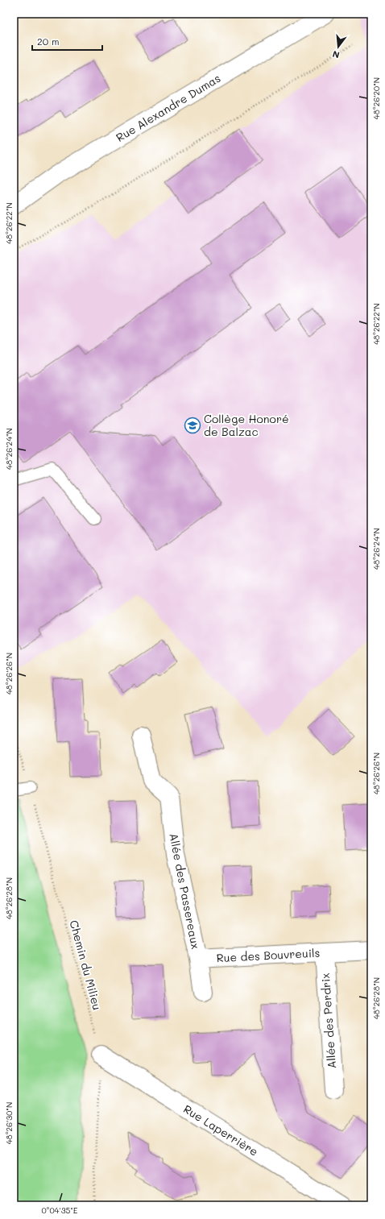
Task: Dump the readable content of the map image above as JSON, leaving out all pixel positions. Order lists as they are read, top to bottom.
{
  "streets": {
    "street": [
      "Rue Alexandre Dumas",
      "Allée des Passereaux",
      "Rue des Bouvreuils",
      "Allée des Perdrix",
      "Rue Laperrière"
    ],
    "path": ["Chemin du Milieu"]
  },
  "crossings": [
    ["Allée des Passereaux", "Rue des Bouvreuils"],
    ["Rue des Bouvreuils", "Allée des Perdrix"],
    ["Chemin du Milieu", "Rue Laperrière"]
  ],
  "places": {
    "school or university": ["Collège Honoré de Balzac"]
  },
  "scale_bar": "20 m",
  "north": "bottom",
  "coordinates": [
    "48°26'20\"N",
    "48°26'22\"N",
    "48°26'24\"N",
    "48°26'26\"N",
    "48°26'28\"N",
    "48°26'30\"N",
    "0°04'35\"E"
  ]
}
